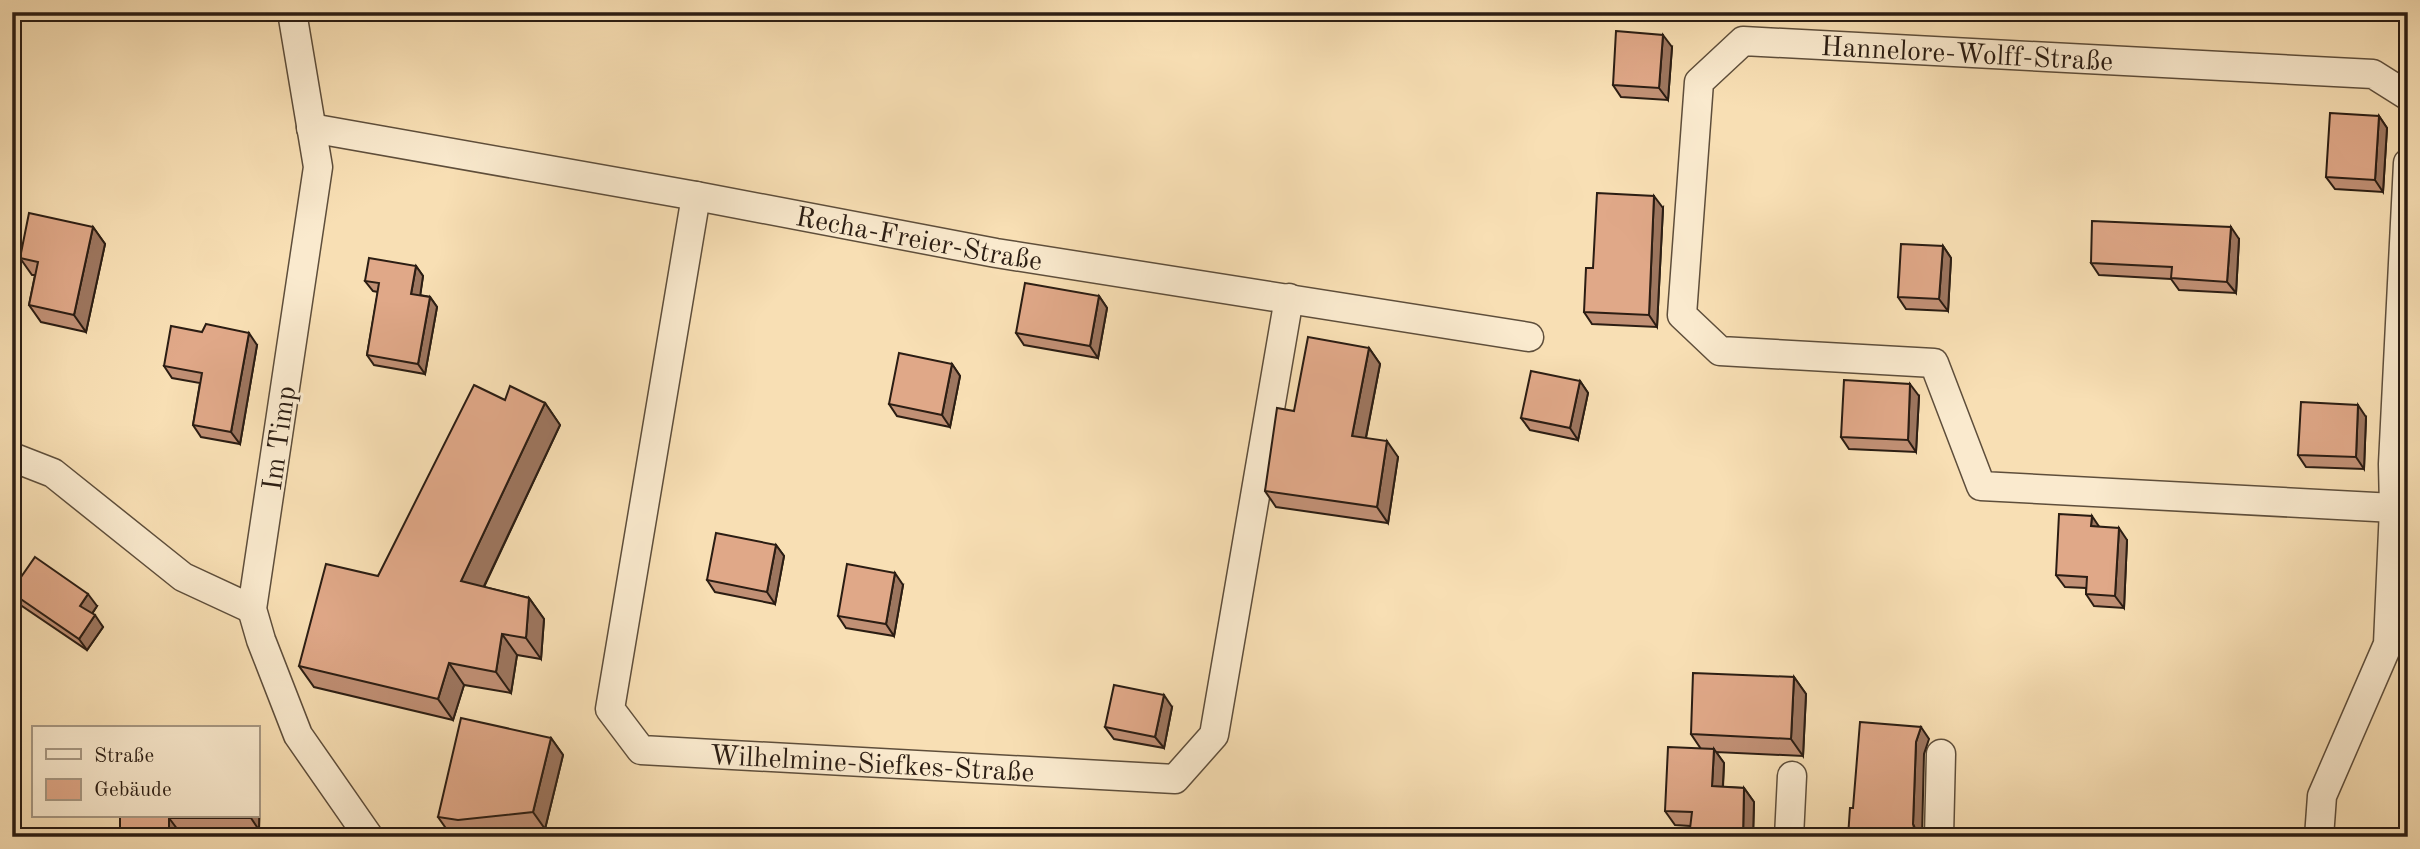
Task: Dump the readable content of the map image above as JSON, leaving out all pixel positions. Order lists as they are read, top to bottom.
{
  "streets": {
    "street": [
      "Hannelore-Wolff-Straße",
      "Recha-Freier-Straße",
      "Im Timp",
      "Wilhelmine-Siefkes-Straße"
    ]
  },
  "crossings": [
    ["Recha-Freier-Straße", "Im Timp"],
    ["Recha-Freier-Straße", "Wilhelmine-Siefkes-Straße"]
  ],
  "legend": ["Straße", "Gebäude"]
}
